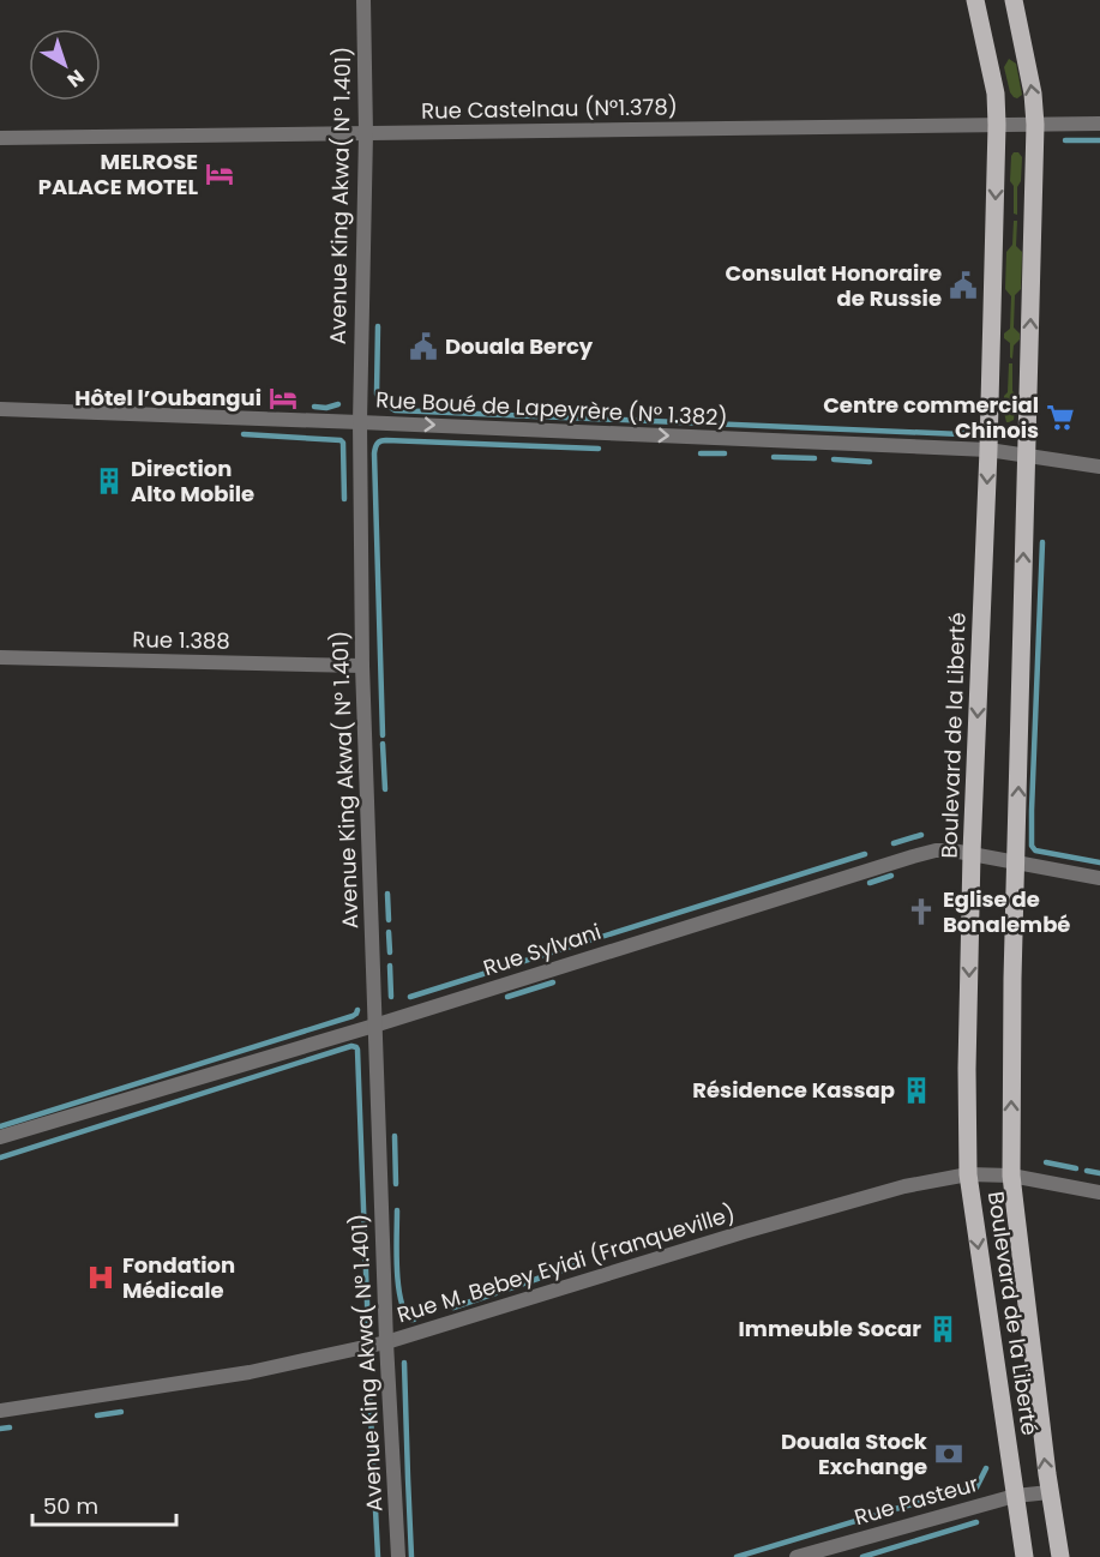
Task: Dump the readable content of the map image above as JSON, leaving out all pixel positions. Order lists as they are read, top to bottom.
{
  "streets": {
    "main road": ["Boulevard de la Liberté"],
    "street": [
      "Rue Castelnau (N°1.378)",
      "Avenue King Akwa( N° 1.401)",
      "Rue Boué de Lapeyrère (N° 1.382)",
      "Rue 1.388",
      "Rue Sylvani",
      "Rue M. Bebey Eyidi (Franqueville)",
      "Rue Pasteur"
    ]
  },
  "crossings": [
    ["Rue Castelnau (N°1.378)", "Avenue King Akwa( N° 1.401)"],
    ["Rue Castelnau (N°1.378)", "Boulevard de la Liberté"],
    ["Avenue King Akwa( N° 1.401)", "Rue Boué de Lapeyrère (N° 1.382)"],
    ["Avenue King Akwa( N° 1.401)", "Rue 1.388"],
    ["Avenue King Akwa( N° 1.401)", "Rue Sylvani"],
    ["Avenue King Akwa( N° 1.401)", "Rue M. Bebey Eyidi (Franqueville)"],
    ["Rue Boué de Lapeyrère (N° 1.382)", "Boulevard de la Liberté"],
    ["Boulevard de la Liberté", "Rue Sylvani"],
    ["Boulevard de la Liberté", "Rue M. Bebey Eyidi (Franqueville)"],
    ["Boulevard de la Liberté", "Rue Pasteur"]
  ],
  "one_way": ["Rue Boué de Lapeyrère (N° 1.382)"],
  "places": {
    "hotel": ["MELROSE PALACE MOTEL", "Hôtel l’Oubangui"],
    "public building": ["Consulat Honoraire de Russie", "Douala Bercy"],
    "supermarket": ["Centre commercial Chinois"],
    "building": ["Direction Alto Mobile", "Résidence Kassap", "Immeuble Socar"],
    "church": ["Eglise de Bonalembé"],
    "hospital": ["Fondation Médicale"],
    "bank": ["Douala Stock Exchange"]
  },
  "scale_bar": "50 m",
  "north": "bottom right"
}
